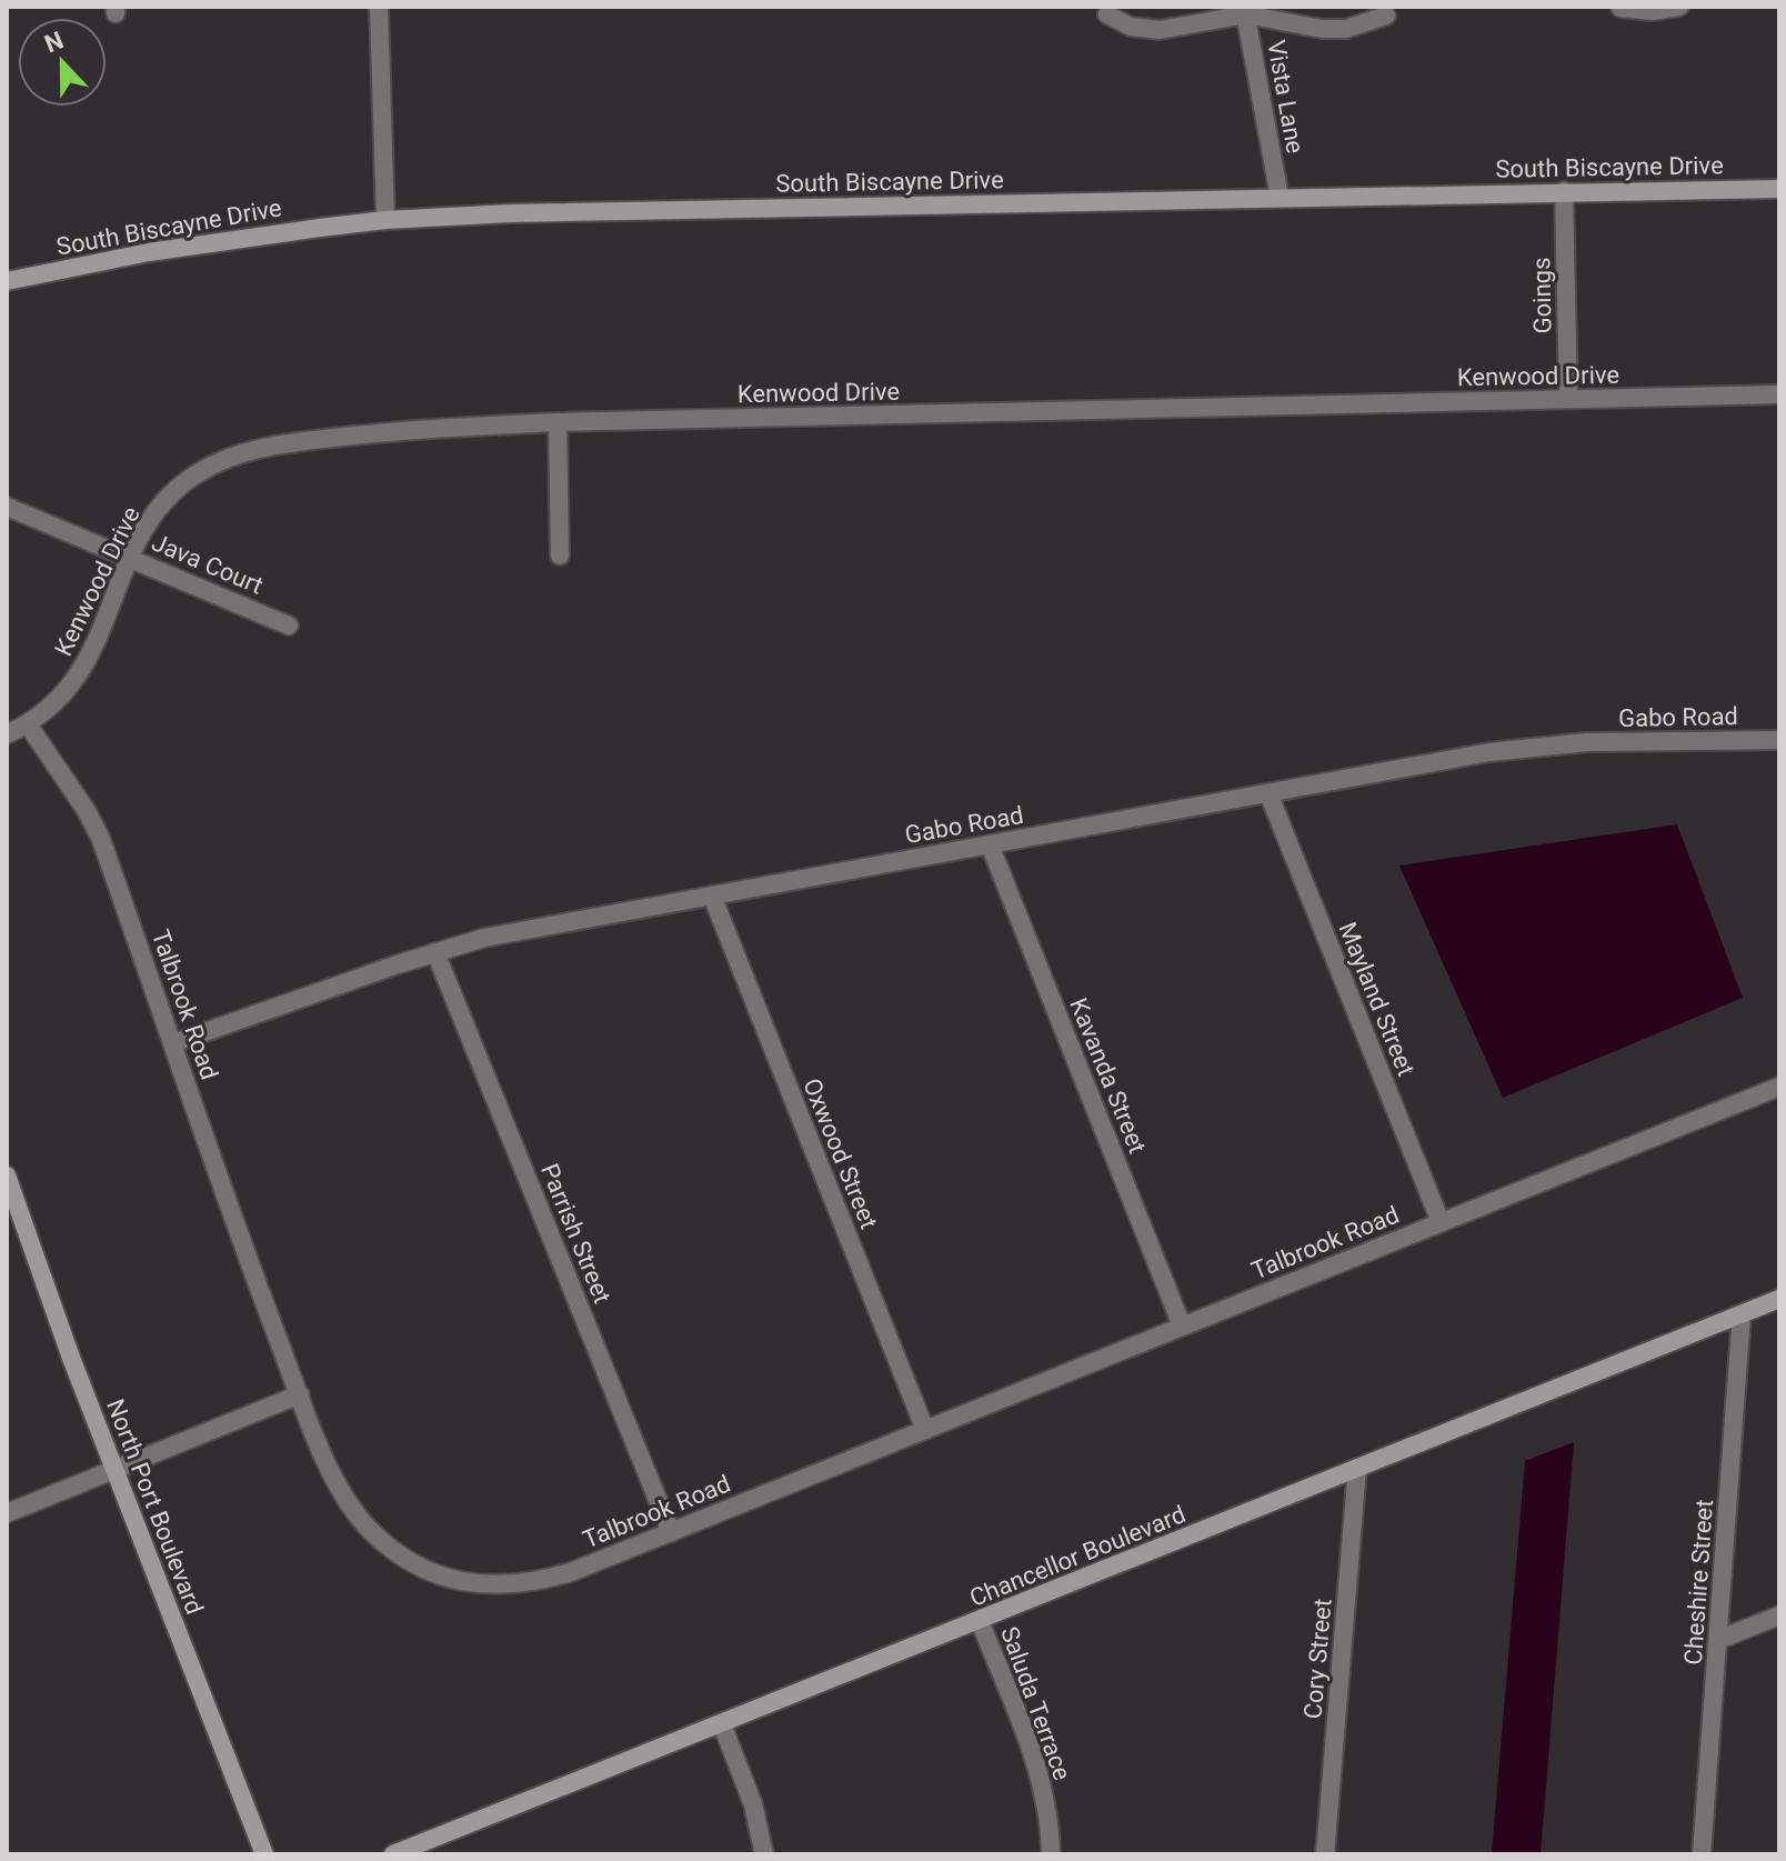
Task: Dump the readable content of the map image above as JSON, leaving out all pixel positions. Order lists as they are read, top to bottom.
{
  "streets": {
    "street": [
      "Vista Lane",
      "South Biscayne Drive",
      "Goings",
      "Kenwood Drive",
      "Java Court",
      "Gabo Road",
      "Mayland Street",
      "Talbrook Road",
      "Kavanda Street",
      "Oxwood Street",
      "Parrish Street",
      "North Port Boulevard",
      "Chancellor Boulevard",
      "Cheshire Street",
      "Cory Street",
      "Saluda Terrace"
    ]
  },
  "crossings": [
    ["Vista Lane", "South Biscayne Drive"],
    ["South Biscayne Drive", "Goings"],
    ["Goings", "Kenwood Drive"],
    ["Kenwood Drive", "Java Court"],
    ["Kenwood Drive", "Talbrook Road"],
    ["Gabo Road", "Mayland Street"],
    ["Gabo Road", "Talbrook Road"],
    ["Gabo Road", "Kavanda Street"],
    ["Gabo Road", "Oxwood Street"],
    ["Gabo Road", "Parrish Street"],
    ["Mayland Street", "Talbrook Road"],
    ["Talbrook Road", "Kavanda Street"],
    ["Talbrook Road", "Oxwood Street"],
    ["Talbrook Road", "Parrish Street"],
    ["Chancellor Boulevard", "Cheshire Street"],
    ["Chancellor Boulevard", "Cory Street"],
    ["Chancellor Boulevard", "Saluda Terrace"]
  ],
  "north": "top"
}
